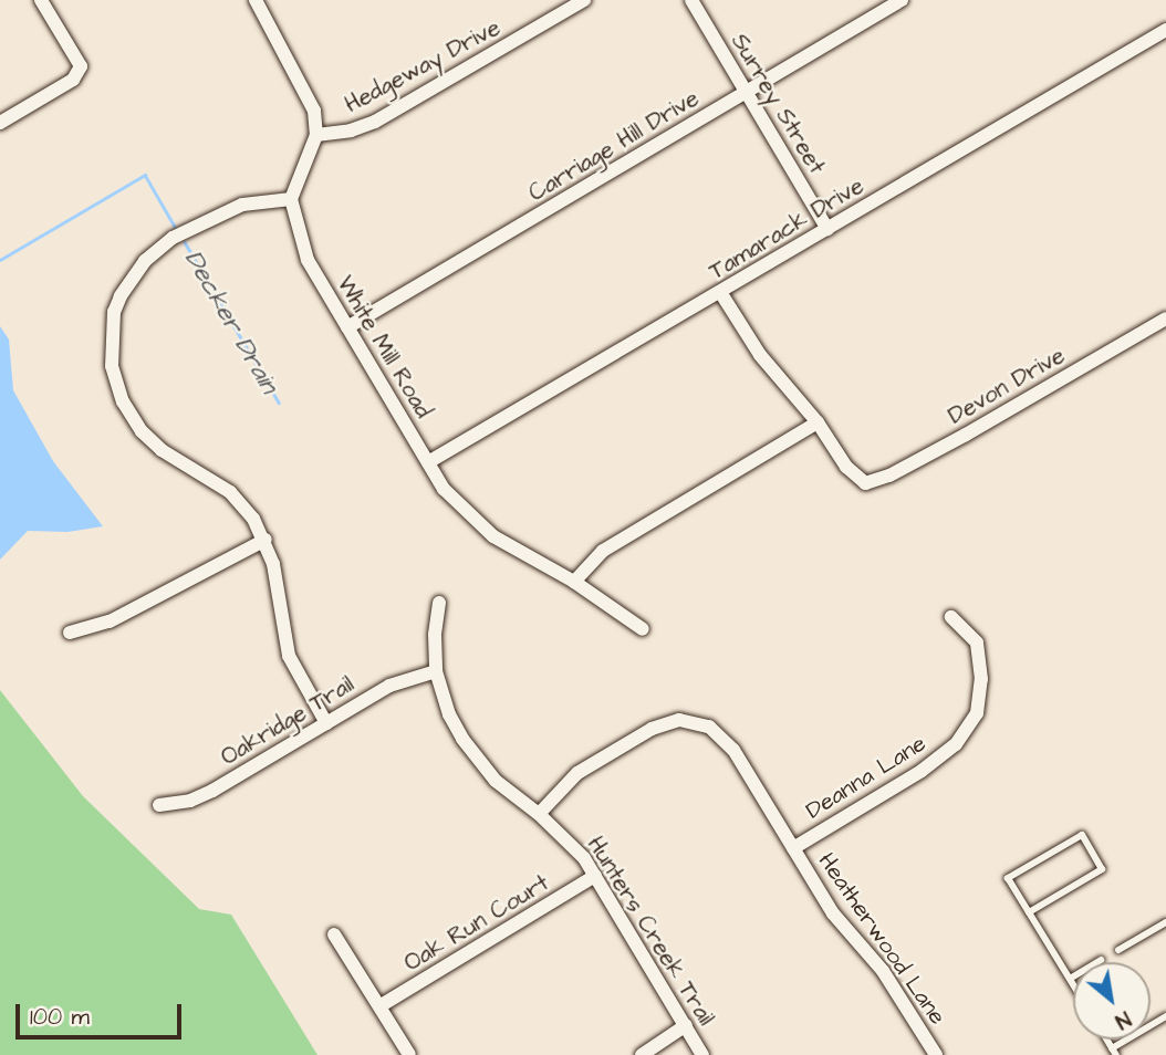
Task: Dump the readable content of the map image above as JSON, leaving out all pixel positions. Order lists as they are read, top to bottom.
{
  "streets": {
    "street": [
      "Hedgeway Drive",
      "Surrey Street",
      "Carriage Hill Drive",
      "Tamarack Drive",
      "White Mill Road",
      "Devon Drive",
      "Oakridge Trail",
      "Deanna Lane",
      "Oak Run Court",
      "Hunters Creek Trail",
      "Heatherwood Lane"
    ]
  },
  "crossings": [
    ["Surrey Street", "Carriage Hill Drive"],
    ["Surrey Street", "Tamarack Drive"],
    ["Carriage Hill Drive", "White Mill Road"],
    ["Tamarack Drive", "White Mill Road"],
    ["Oakridge Trail", "Hunters Creek Trail"],
    ["Deanna Lane", "Heatherwood Lane"],
    ["Oak Run Court", "Hunters Creek Trail"],
    ["Hunters Creek Trail", "Heatherwood Lane"]
  ],
  "water": ["Decker Drain"],
  "scale_bar": "100 m",
  "north": "bottom right"
}
